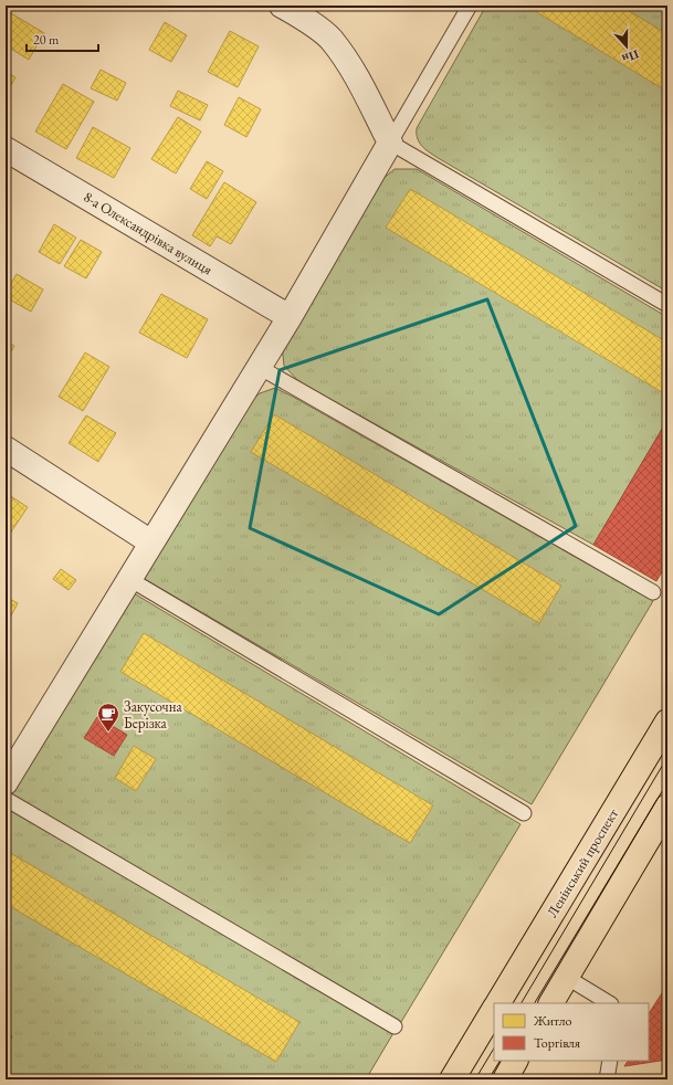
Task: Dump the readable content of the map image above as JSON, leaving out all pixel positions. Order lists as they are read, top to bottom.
{
  "streets": {
    "main road": ["Ленінський проспект"],
    "street": ["8-а Олександрівка вулиця"]
  },
  "places": {
    "cafe": ["Закусочна Берізка"]
  },
  "legend": ["Житло", "Торгівля"],
  "scale_bar": "20 m",
  "north": "bottom"
}
